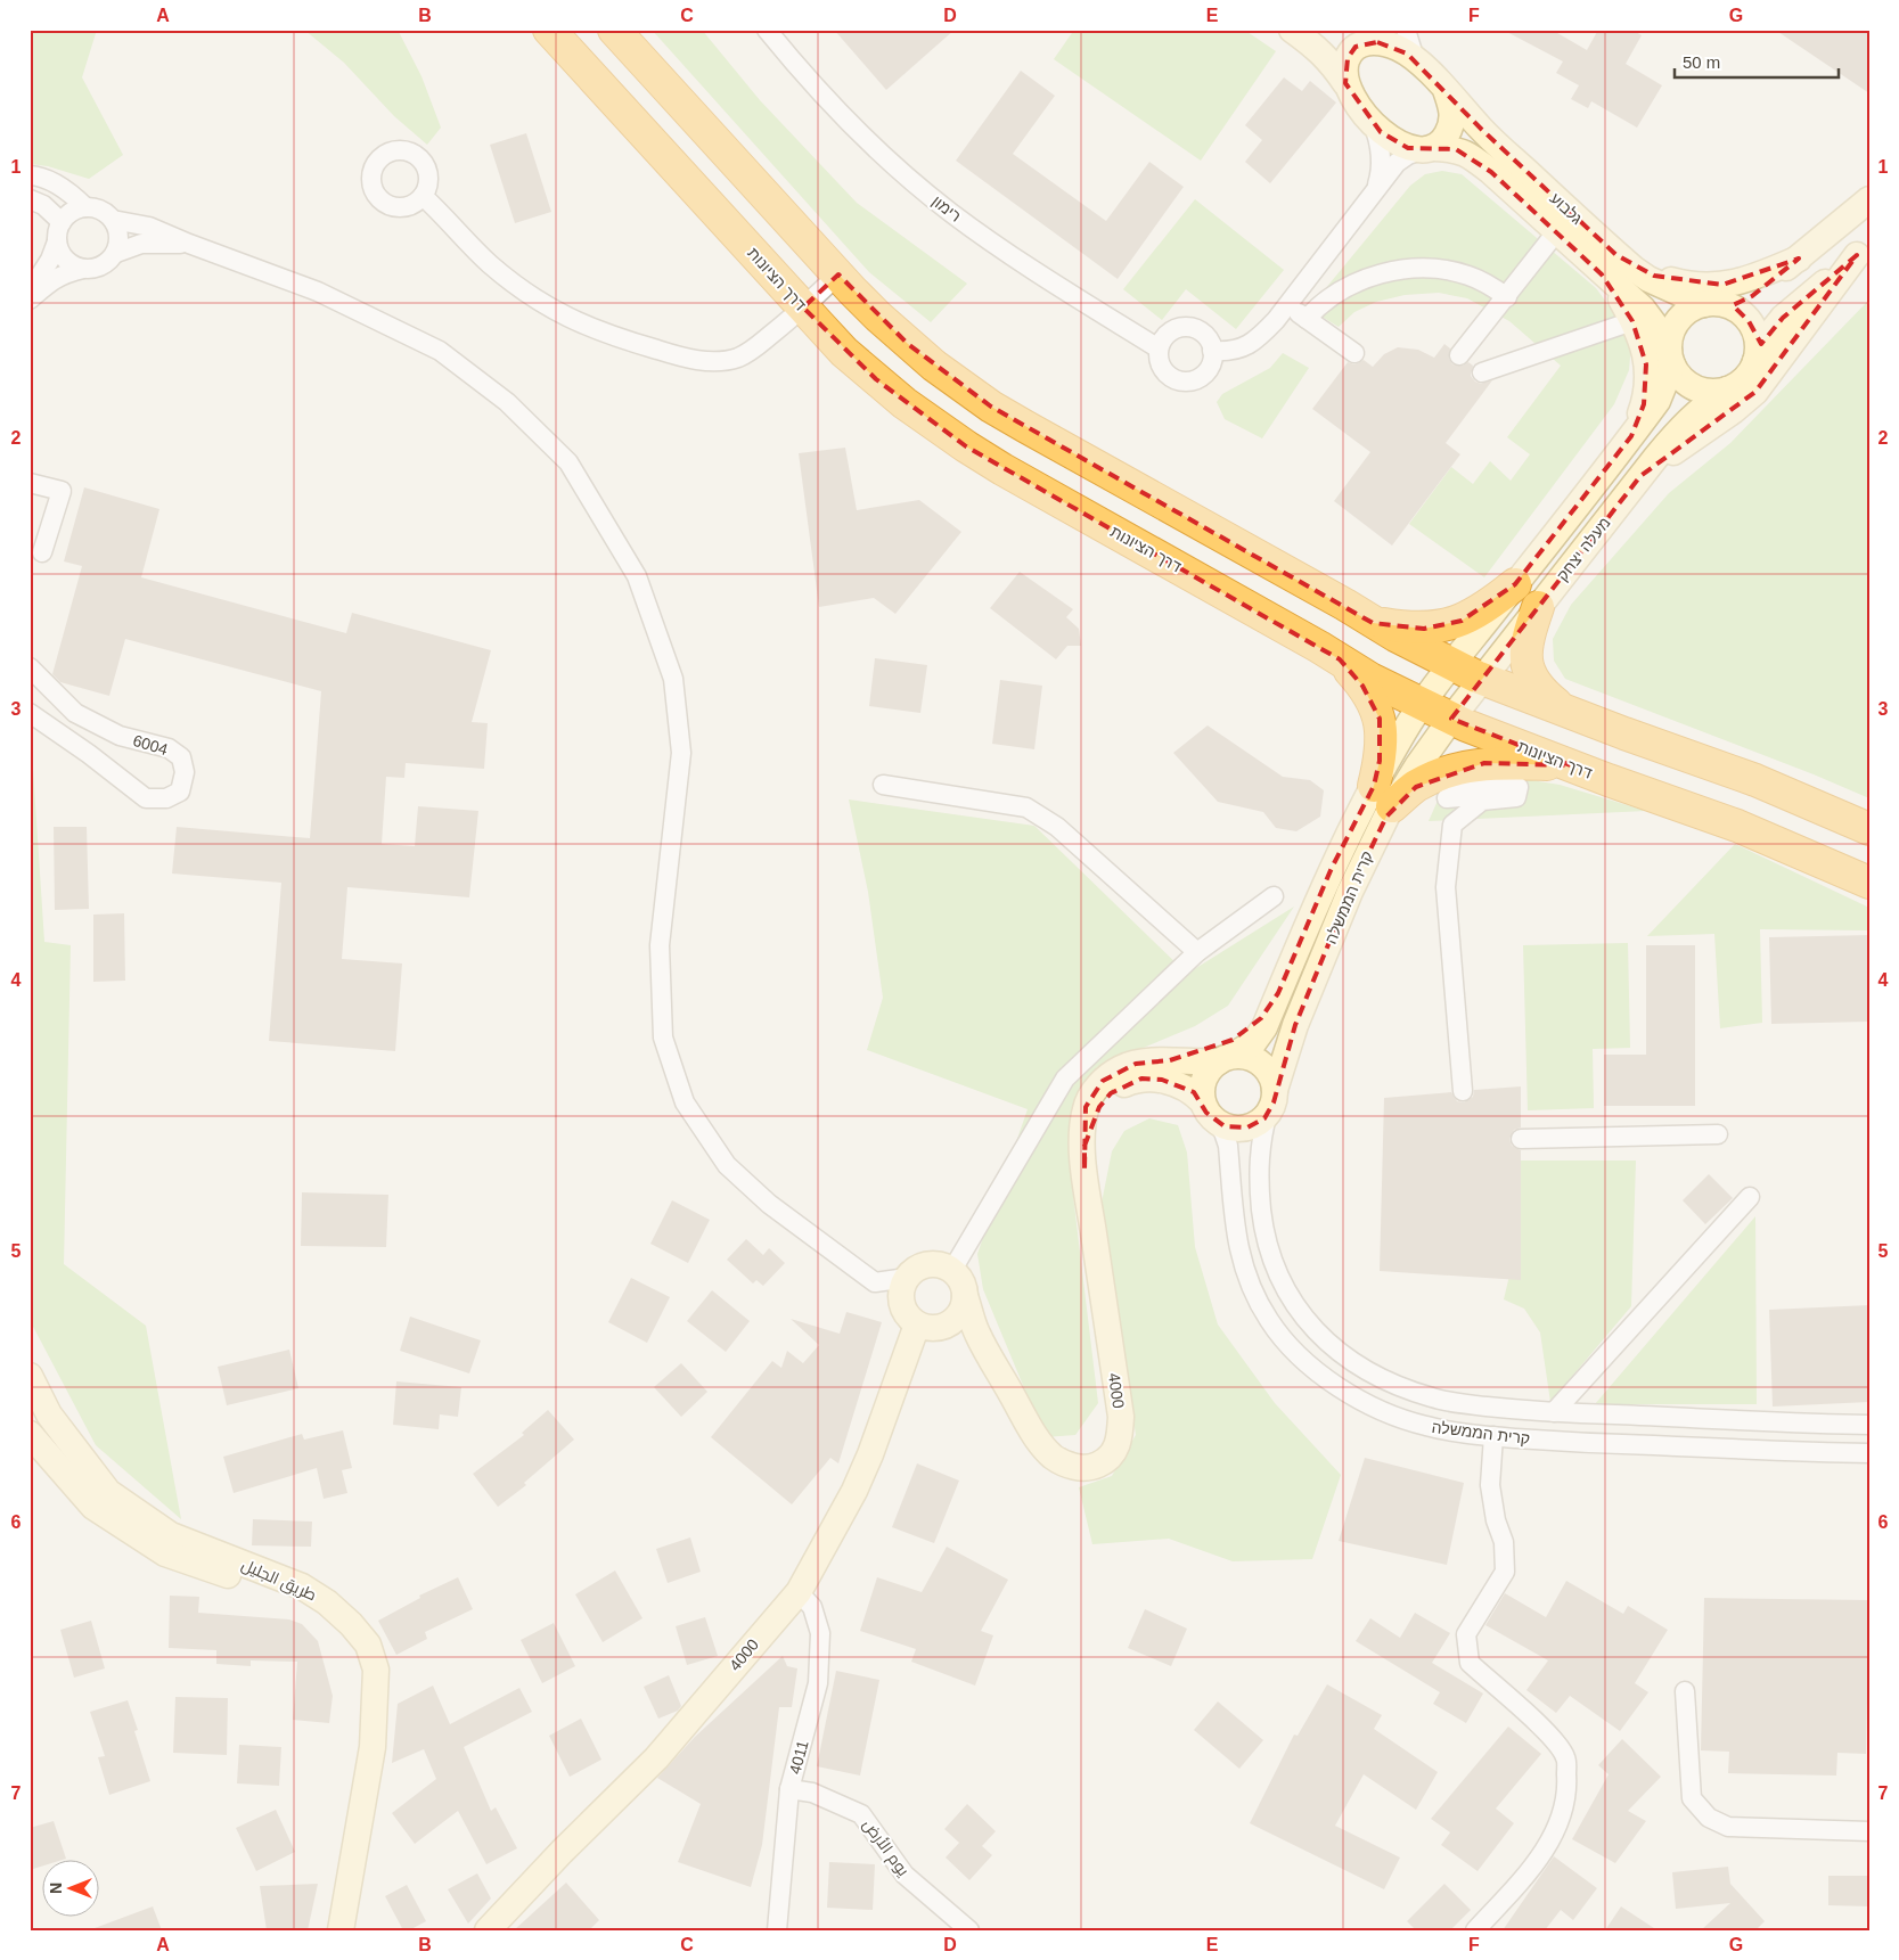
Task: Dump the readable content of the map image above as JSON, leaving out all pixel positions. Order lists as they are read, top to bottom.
{
  "streets": {
    "highway": ["דרך הציונות"],
    "street": [
      "רימון",
      "גלבוע",
      "מעלה יצחק",
      "6004",
      "קרית הממשלה",
      "4000",
      "طريق الجليل",
      "4011",
      "يوم الأرض"
    ]
  },
  "crossings": [
    ["גלבוע", "מעלה יצחק"],
    ["דרך הציונות", "מעלה יצחק"],
    ["דרך הציונות", "קרית הממשלה"],
    ["מעלה יצחק", "קרית הממשלה"],
    ["קרית הממשלה", "4000"],
    ["4000", "4011"],
    ["4011", "يوم الأرض"]
  ],
  "scale_bar": "50 m",
  "north": "left",
  "grid": {
    "columns": [
      "A",
      "B",
      "C",
      "D",
      "E",
      "F",
      "G"
    ],
    "rows": [
      "1",
      "2",
      "3",
      "4",
      "5",
      "6",
      "7"
    ]
  }
}
